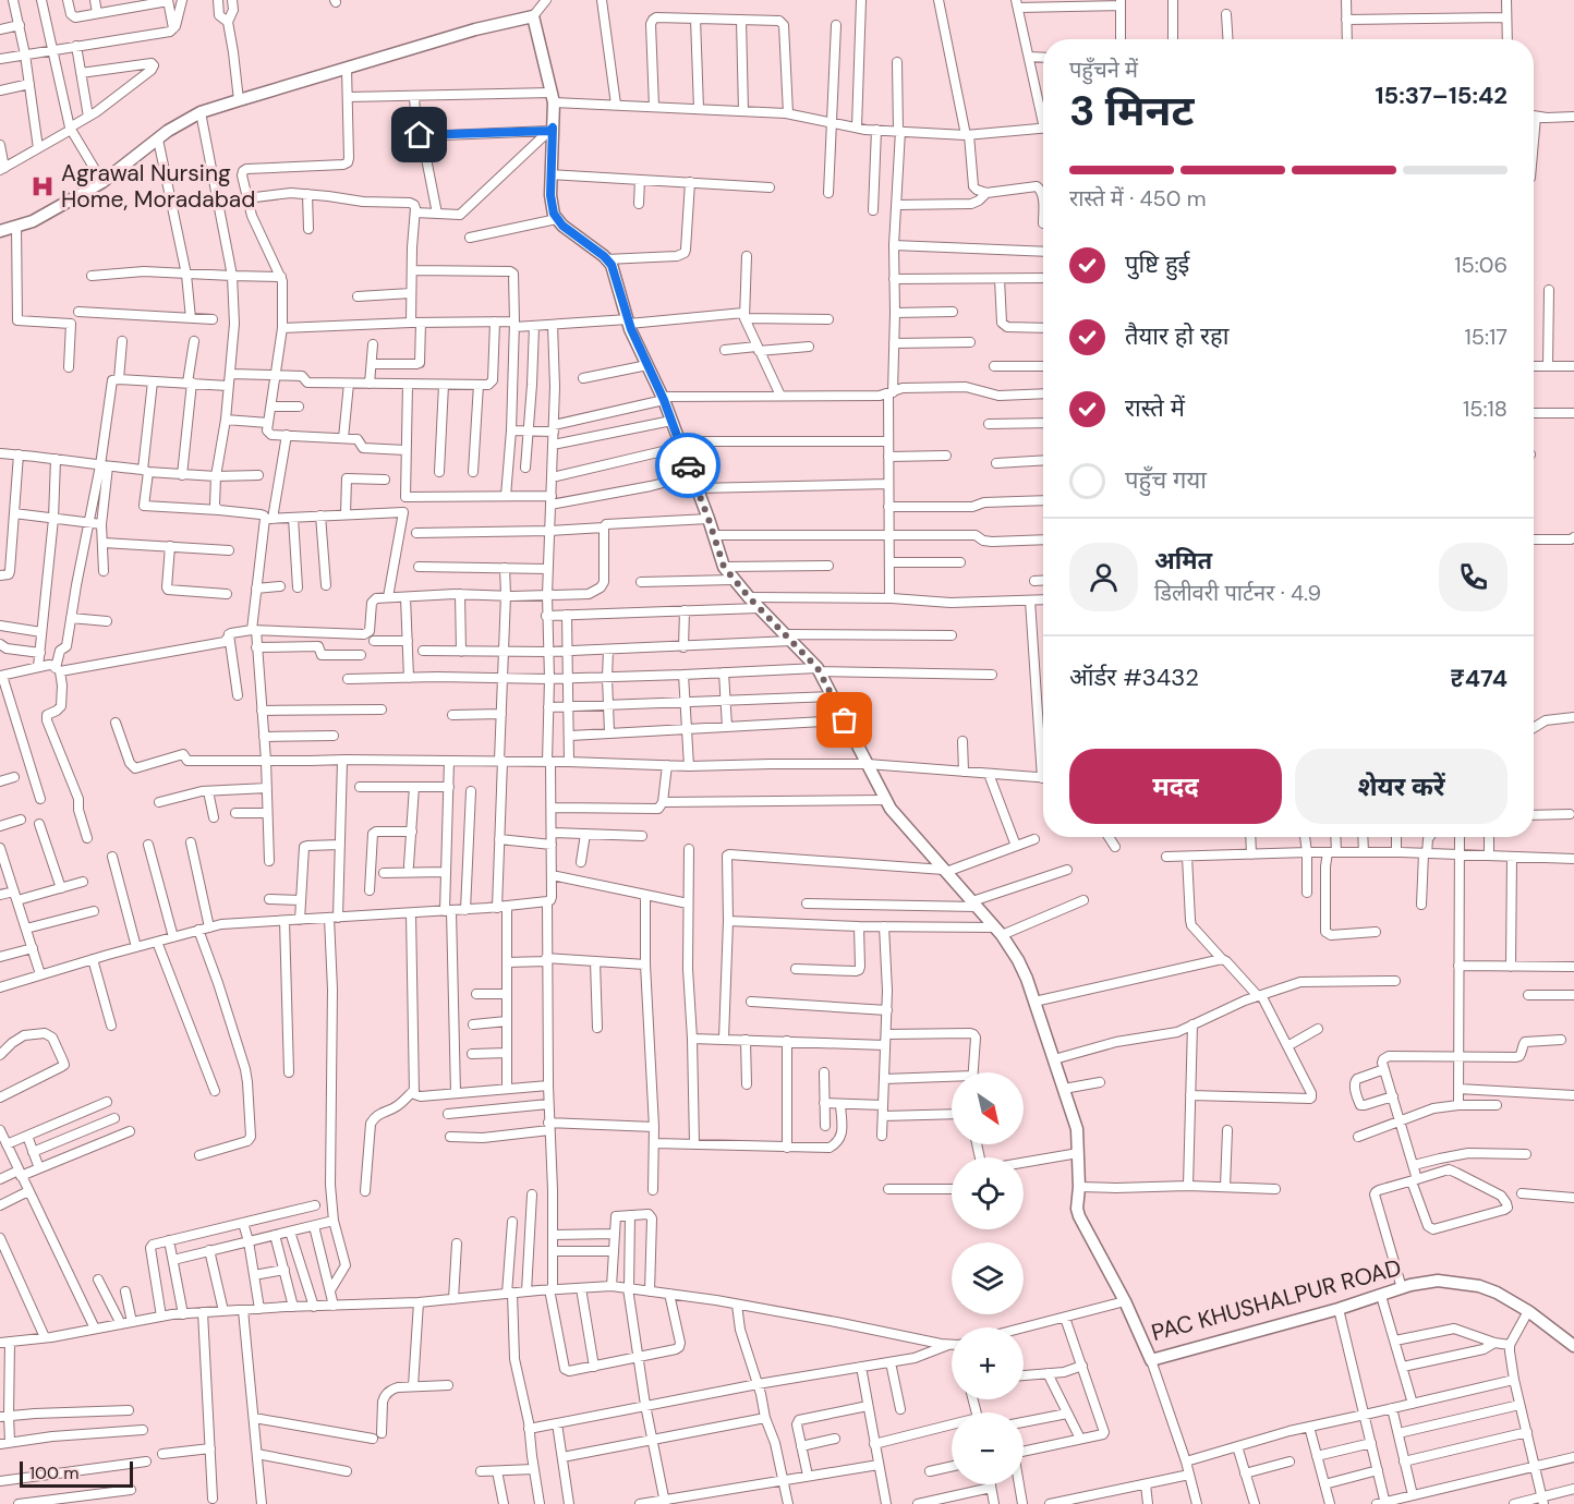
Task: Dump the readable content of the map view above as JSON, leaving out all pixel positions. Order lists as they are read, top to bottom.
{
  "streets": {
    "main road": ["PAC KHUSHALPUR ROAD"]
  },
  "places": {
    "hospital": ["Agrawal Nursing Home, Moradabad"]
  },
  "scale_bar": "100 m",
  "north": "bottom right",
  "page": {
    "heading": ["3 मिनट", "पहुँचने में", "15:37–15:42"],
    "panel": [
      "अमित",
      "डिलीवरी पार्टनर · 4.9",
      "ऑर्डर #3432",
      "₹474"
    ],
    "bar": "रास्ते में · 450 m",
    "list": [
      ["पुष्टि हुई", "15:06"],
      ["तैयार हो रहा", "15:17"],
      ["रास्ते में", "15:18"],
      "पहुँच गया"
    ],
    "buttons": ["मदद", "शेयर करें"],
    "map_buttons": ["+", "−"],
    "scale": "100 m"
  }
}
